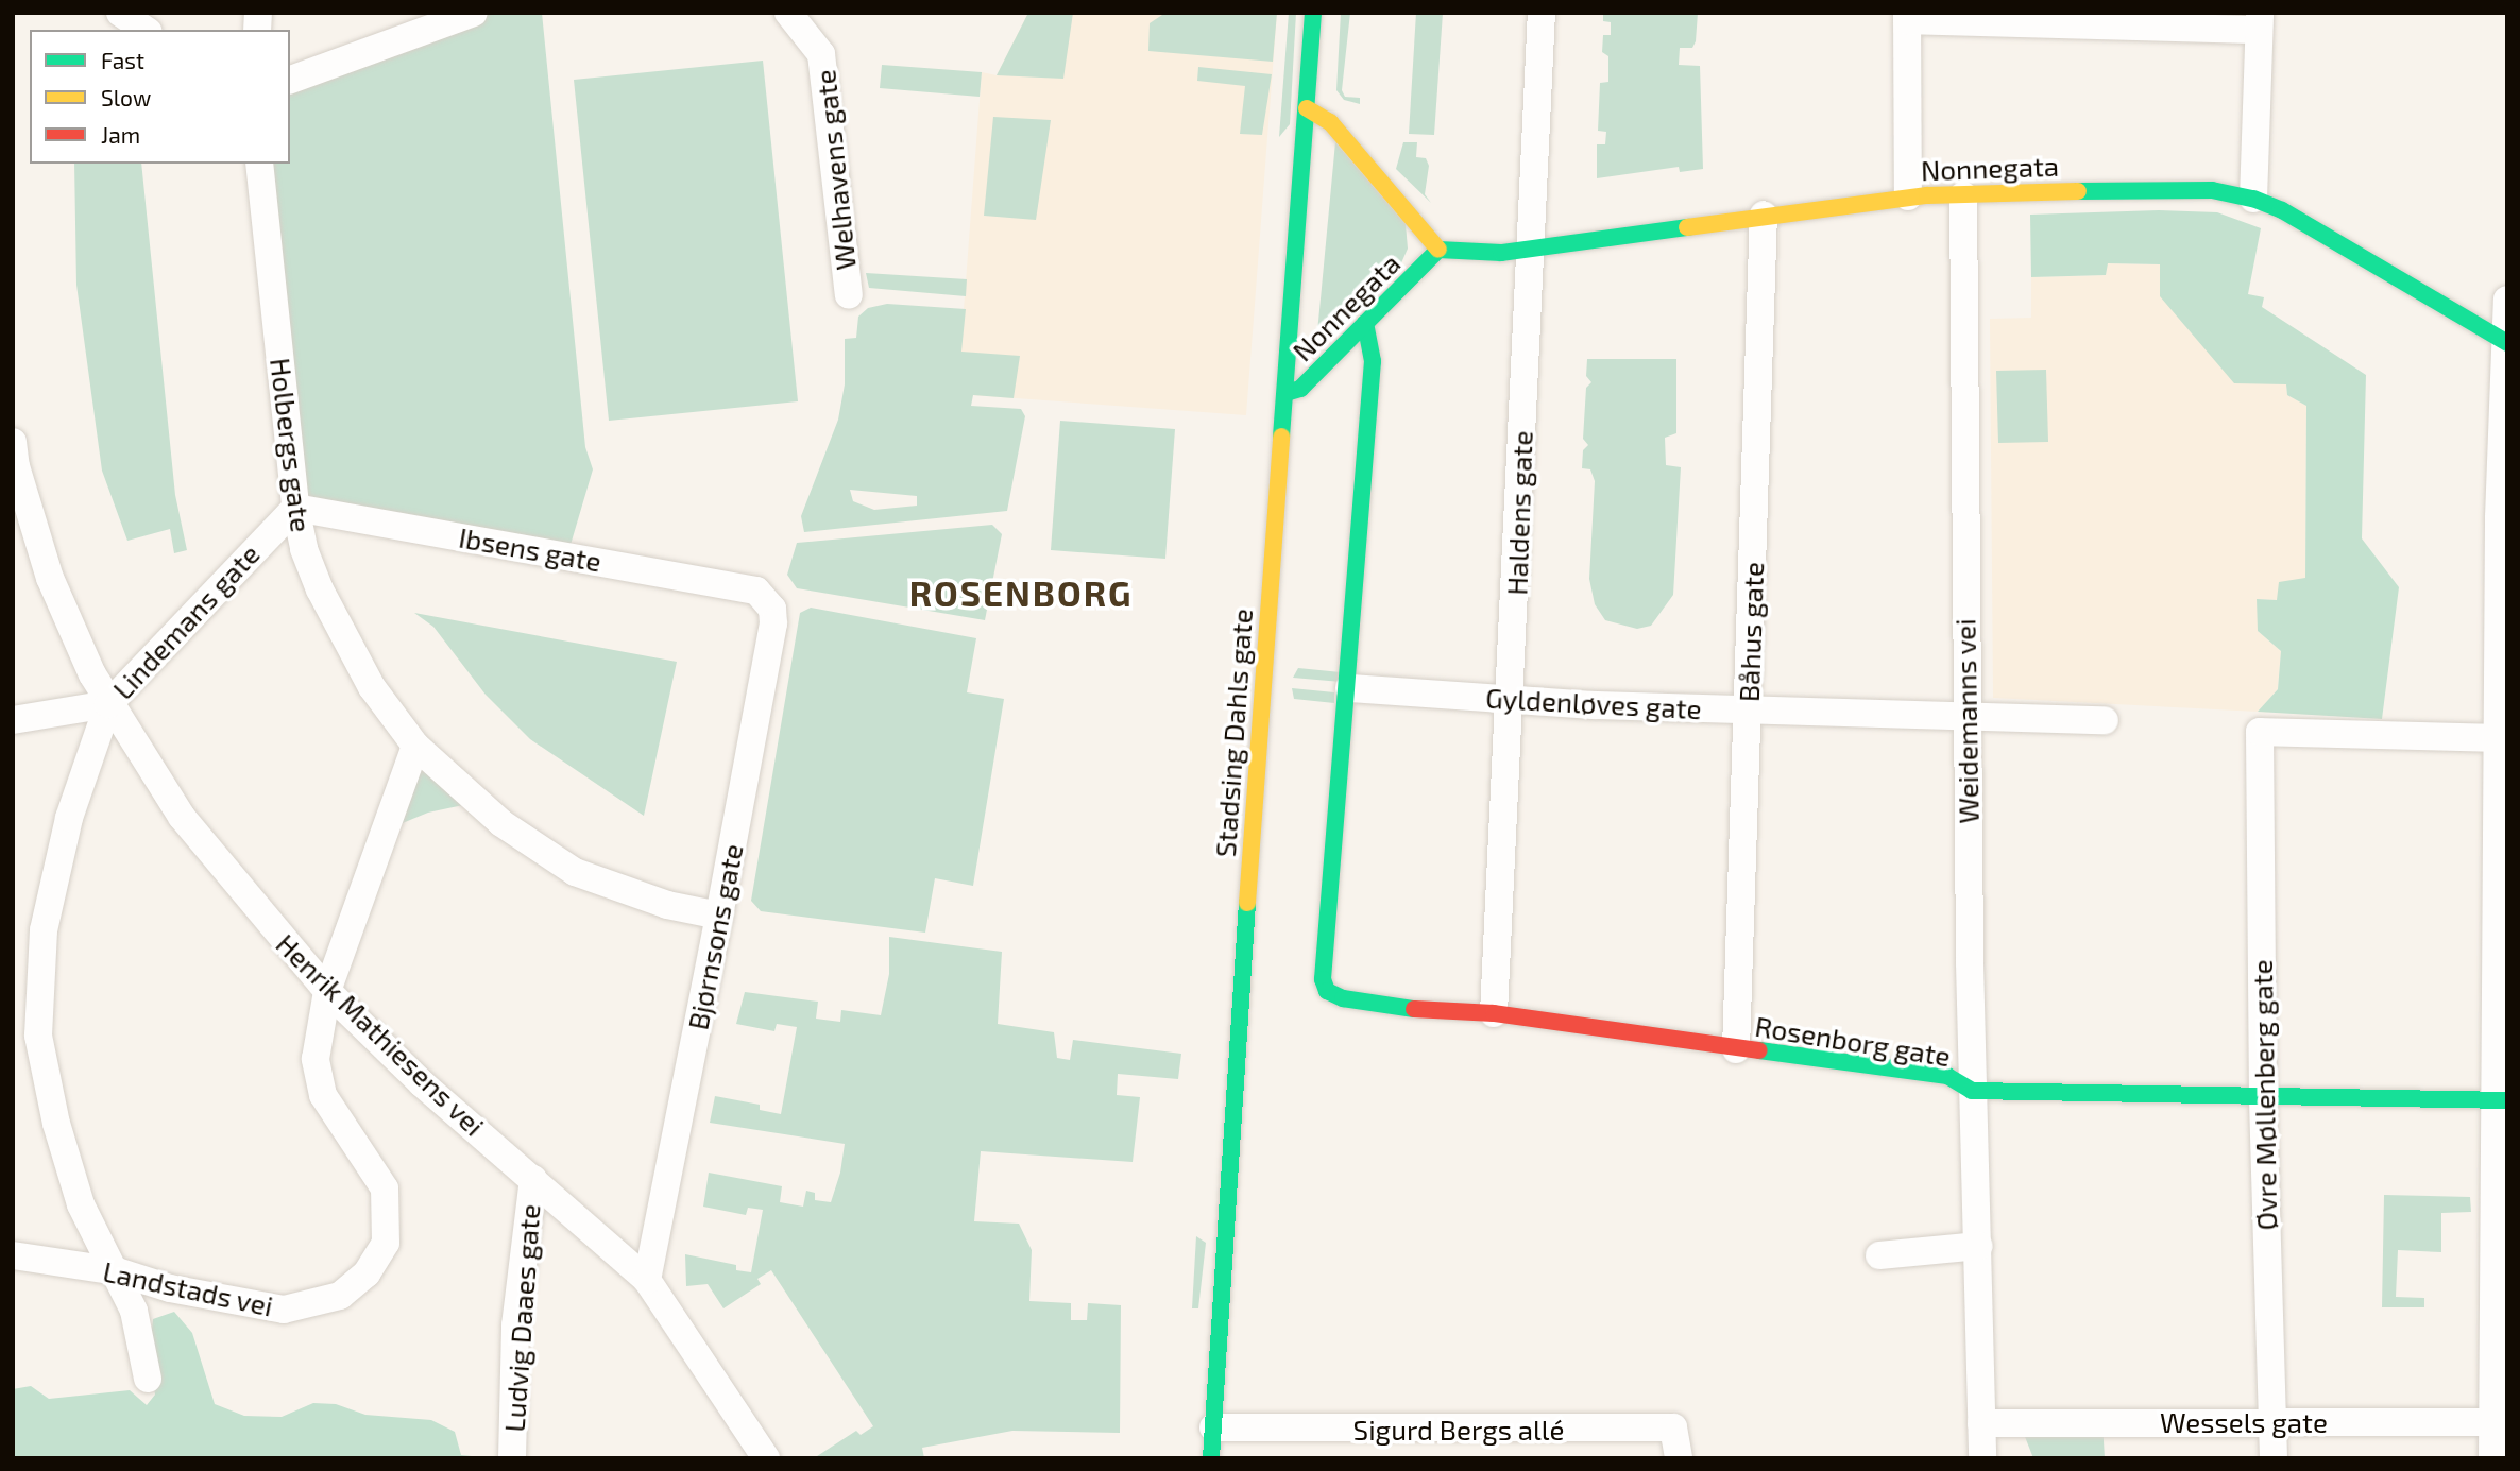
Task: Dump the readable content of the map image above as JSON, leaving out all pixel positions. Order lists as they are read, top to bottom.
{
  "streets": {
    "street": [
      "Nonnegata",
      "Welhavens gate",
      "Holbergs gate",
      "Haldens gate",
      "Ibsens gate",
      "Lindemans gate",
      "Båhus gate",
      "Gyldenløves gate",
      "Weidemanns vei",
      "Stadsing Dahls gate",
      "Bjørnsons gate",
      "Henrik Mathiesens vei",
      "Rosenborg gate",
      "Øvre Møllenberg gate",
      "Landstads vei",
      "Ludvig Daaes gate",
      "Wessels gate",
      "Sigurd Bergs allé"
    ]
  },
  "crossings": [
    ["Nonnegata", "Haldens gate"],
    ["Nonnegata", "Båhus gate"],
    ["Nonnegata", "Weidemanns vei"],
    ["Nonnegata", "Stadsing Dahls gate"],
    ["Holbergs gate", "Ibsens gate"],
    ["Holbergs gate", "Lindemans gate"],
    ["Holbergs gate", "Bjørnsons gate"],
    ["Holbergs gate", "Landstads vei"],
    ["Haldens gate", "Gyldenløves gate"],
    ["Haldens gate", "Rosenborg gate"],
    ["Ibsens gate", "Lindemans gate"],
    ["Ibsens gate", "Bjørnsons gate"],
    ["Lindemans gate", "Henrik Mathiesens vei"],
    ["Lindemans gate", "Landstads vei"],
    ["Båhus gate", "Gyldenløves gate"],
    ["Båhus gate", "Rosenborg gate"],
    ["Gyldenløves gate", "Weidemanns vei"],
    ["Gyldenløves gate", "Rosenborg gate"],
    ["Weidemanns vei", "Rosenborg gate"],
    ["Weidemanns vei", "Wessels gate"],
    ["Stadsing Dahls gate", "Sigurd Bergs allé"],
    ["Bjørnsons gate", "Henrik Mathiesens vei"],
    ["Henrik Mathiesens vei", "Landstads vei"],
    ["Henrik Mathiesens vei", "Ludvig Daaes gate"],
    ["Rosenborg gate", "Øvre Møllenberg gate"],
    ["Øvre Møllenberg gate", "Wessels gate"]
  ],
  "districts": ["ROSENBORG"],
  "legend": ["Fast", "Slow", "Jam"]
}
